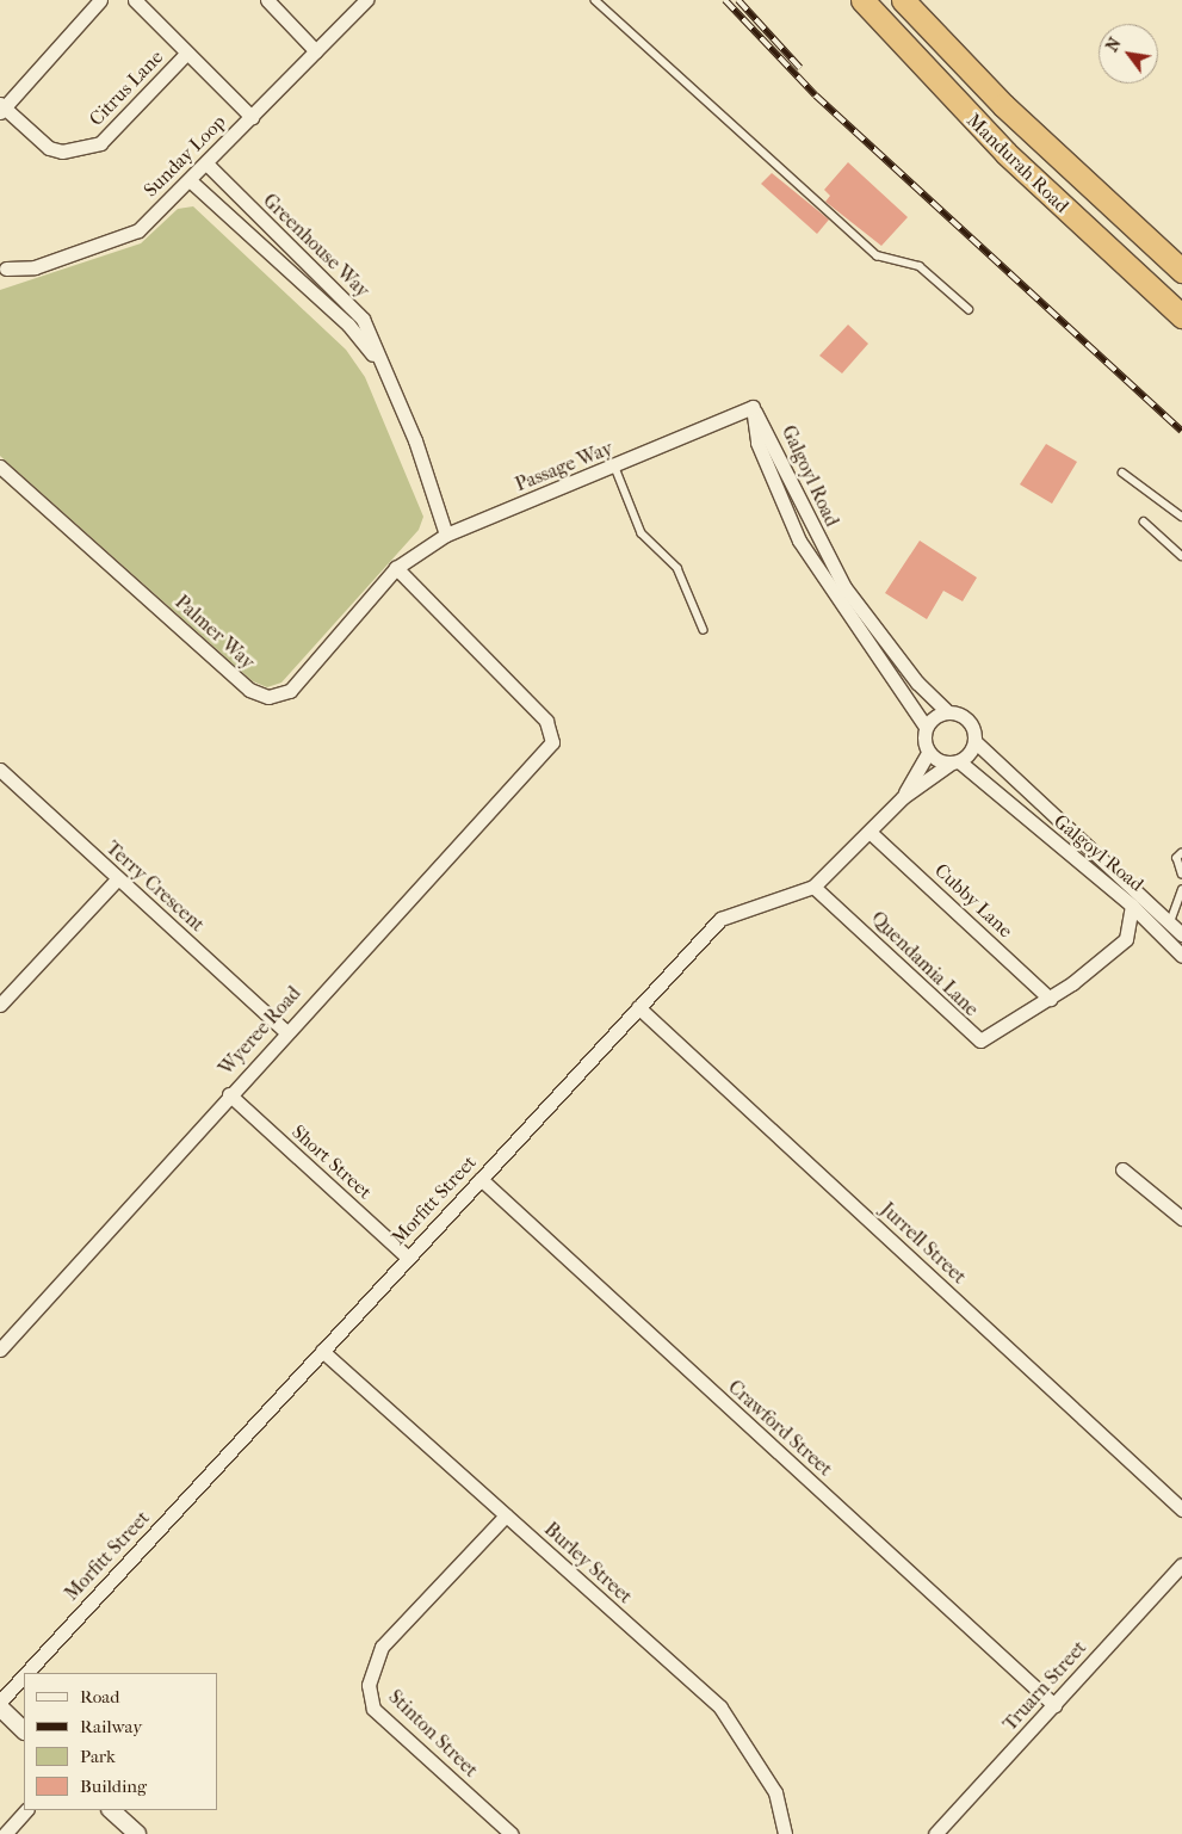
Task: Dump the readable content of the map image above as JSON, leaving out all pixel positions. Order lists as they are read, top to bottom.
{
  "streets": {
    "highway": ["Mandurah Road"],
    "street": [
      "Citrus Lane",
      "Sunday Loop",
      "Greenhouse Way",
      "Passage Way",
      "Galgoyl Road",
      "Palmer Way",
      "Terry Crescent",
      "Cubby Lane",
      "Quendamia Lane",
      "Wyeree Road",
      "Short Street",
      "Morfitt Street",
      "Jurrell Street",
      "Crawford Street",
      "Burley Street",
      "Truarn Street",
      "Stinton Street"
    ]
  },
  "crossings": [
    ["Sunday Loop", "Greenhouse Way"],
    ["Greenhouse Way", "Passage Way"],
    ["Passage Way", "Galgoyl Road"],
    ["Passage Way", "Palmer Way"],
    ["Passage Way", "Wyeree Road"],
    ["Galgoyl Road", "Quendamia Lane"],
    ["Galgoyl Road", "Morfitt Street"],
    ["Palmer Way", "Wyeree Road"],
    ["Terry Crescent", "Wyeree Road"],
    ["Cubby Lane", "Quendamia Lane"],
    ["Cubby Lane", "Morfitt Street"],
    ["Quendamia Lane", "Morfitt Street"],
    ["Wyeree Road", "Short Street"],
    ["Short Street", "Morfitt Street"],
    ["Morfitt Street", "Jurrell Street"],
    ["Morfitt Street", "Crawford Street"],
    ["Morfitt Street", "Burley Street"],
    ["Crawford Street", "Truarn Street"],
    ["Burley Street", "Stinton Street"]
  ],
  "legend": [
    "Road",
    "Railway",
    "Park",
    "Building"
  ],
  "north": "top left"
}
